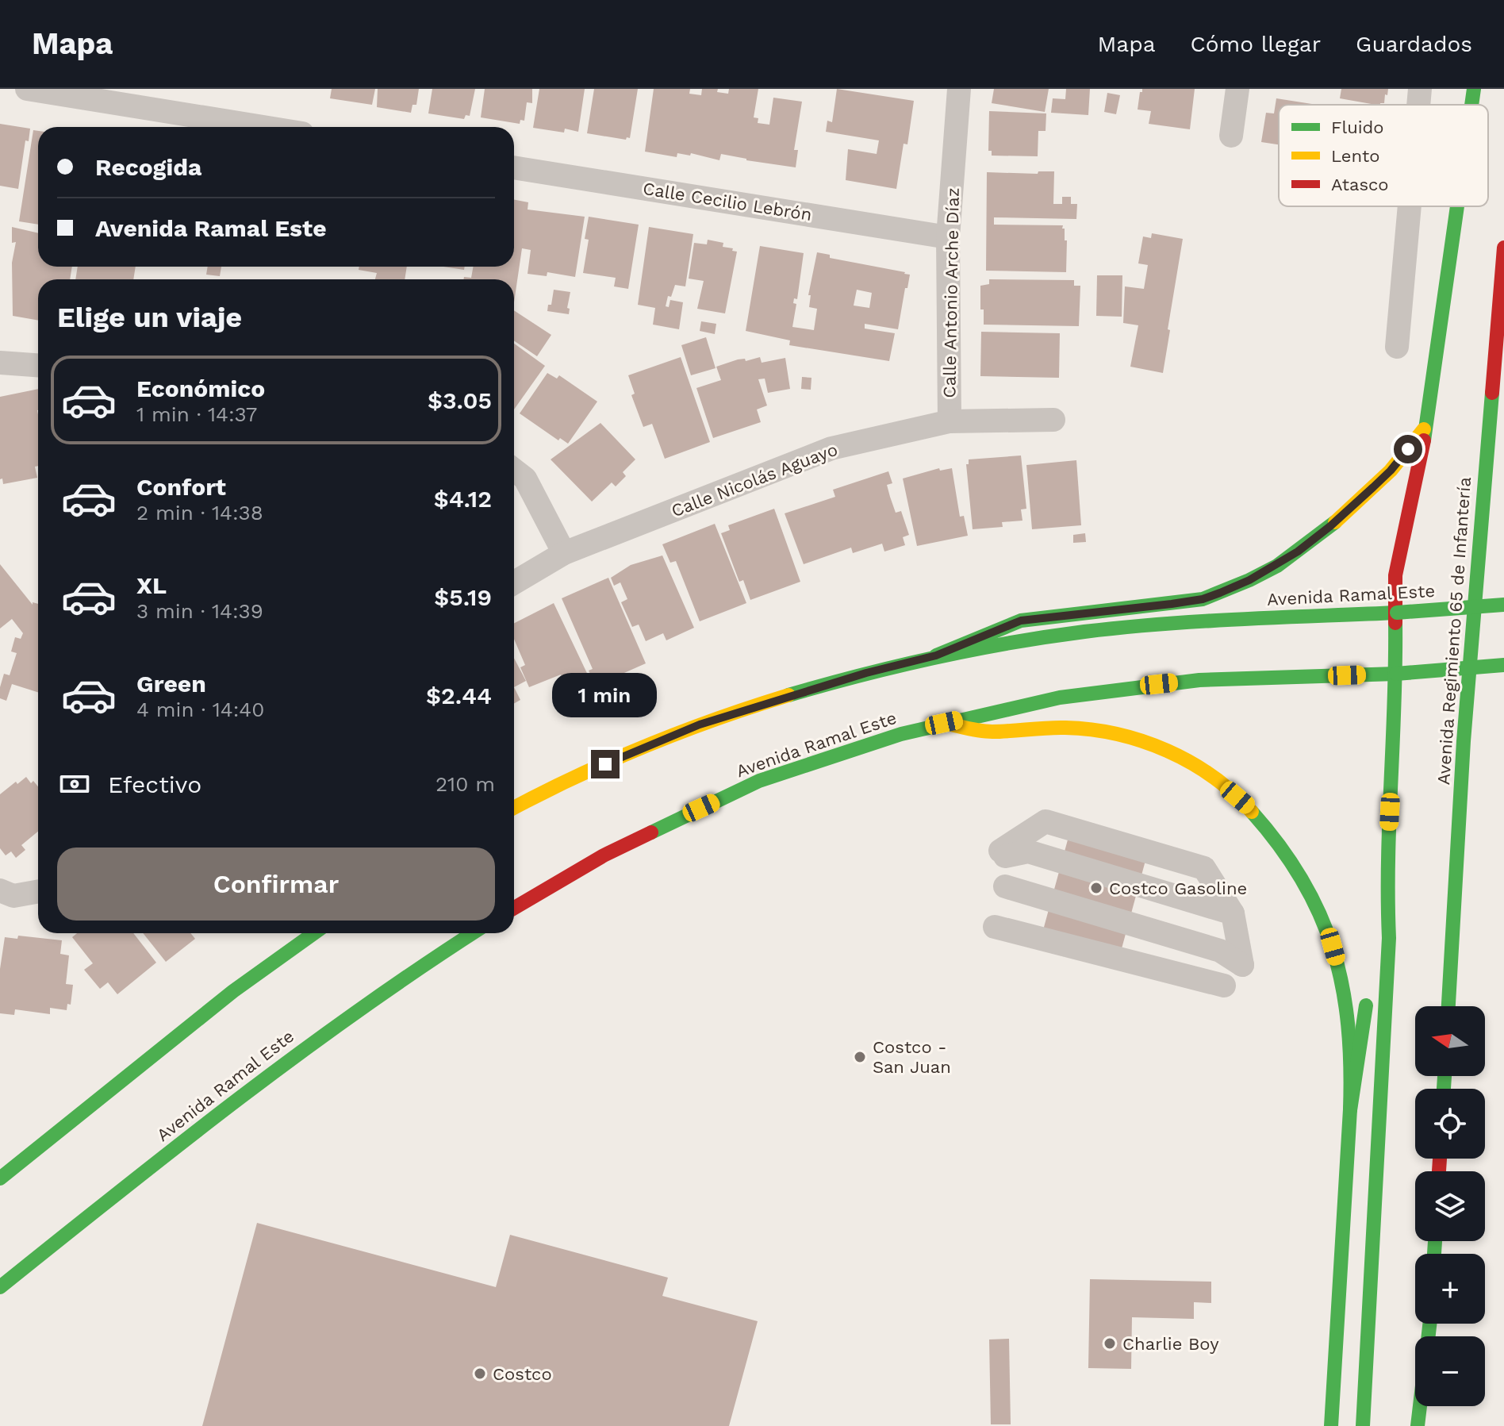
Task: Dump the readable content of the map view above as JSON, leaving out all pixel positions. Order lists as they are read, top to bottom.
{
  "streets": {
    "main road": ["Avenida Ramal Este", "Avenida Regimiento 65 de Infantería"],
    "street": ["Calle Cecilio Lebrón", "Calle Antonio Arche Díaz", "Calle Nicolás Aguayo"]
  },
  "crossings": [
    ["Calle Cecilio Lebrón", "Calle Antonio Arche Díaz"],
    ["Calle Antonio Arche Díaz", "Calle Nicolás Aguayo"]
  ],
  "places": [
    "Costco Gasoline",
    "Costco - San Juan",
    "Charlie Boy",
    "Costco"
  ],
  "legend": ["Fluido", "Lento", "Atasco"],
  "north": "left",
  "page": {
    "header": "Mapa",
    "nav": ["Mapa", "Cómo llegar", "Guardados"],
    "banner": ["Recogida", "Avenida Ramal Este"],
    "heading": "Elige un viaje",
    "list": [
      {
        "name": "Económico",
        "note": "1 min · 14:37",
        "value": "$3.05"
      },
      {
        "name": "Confort",
        "note": "2 min · 14:38",
        "value": "$4.12"
      },
      {
        "name": "XL",
        "note": "3 min · 14:39",
        "value": "$5.19"
      },
      {
        "name": "Green",
        "note": "4 min · 14:40",
        "value": "$2.44"
      }
    ],
    "bubble": "1 min",
    "pay": ["Efectivo", "210 m"],
    "buttons": "Confirmar",
    "map_buttons": ["+", "−"]
  }
}
